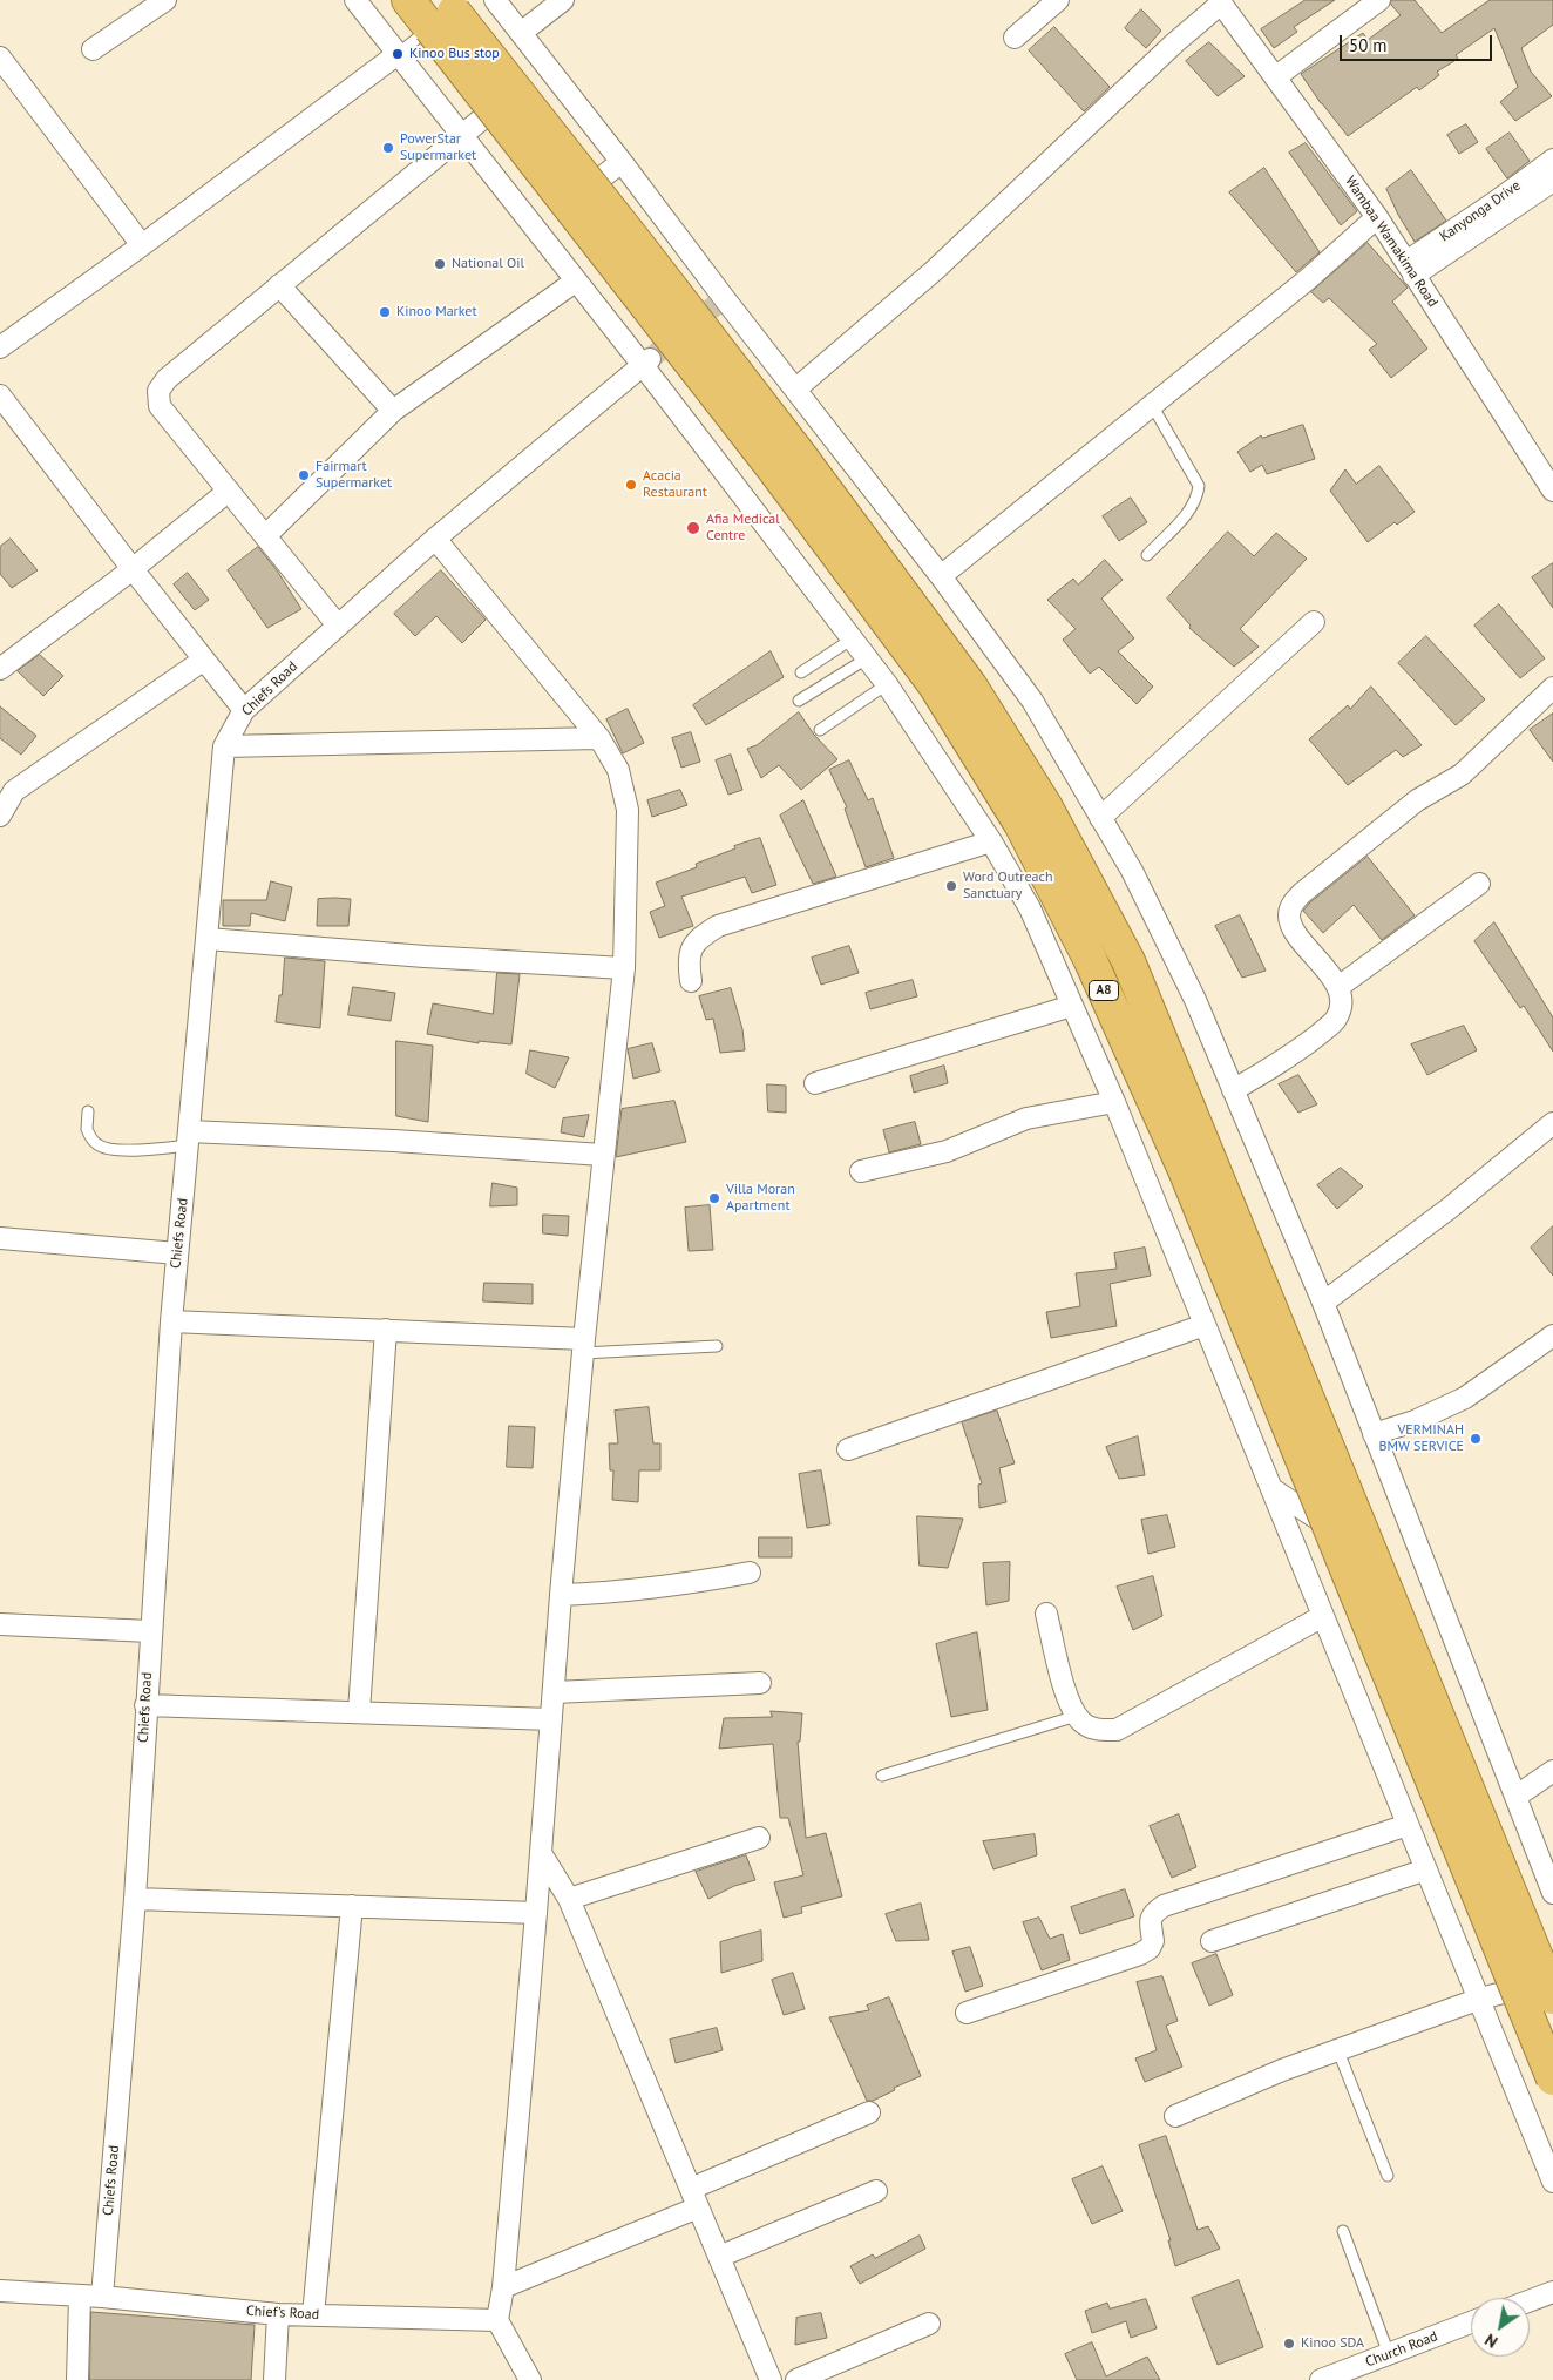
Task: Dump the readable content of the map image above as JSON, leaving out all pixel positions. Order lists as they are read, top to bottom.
{
  "streets": {
    "highway": ["A8"],
    "street": [
      "Kanyonga Drive",
      "Wambaa Wamakima Road",
      "Chiefs Road",
      "Chief's Road",
      "Church Road"
    ]
  },
  "crossings": [
    ["Kanyonga Drive", "Wambaa Wamakima Road"],
    ["Chiefs Road", "Chief's Road"]
  ],
  "places": [
    "Kinoo Bus stop",
    "PowerStar Supermarket",
    "National Oil",
    "Kinoo Market",
    "Fairmart Supermarket",
    "Acacia Restaurant",
    "Afia Medical Centre",
    "Word Outreach Sanctuary",
    "Villa Moran Apartment",
    "VERMINAH BMW SERVICE",
    "Kinoo SDA"
  ],
  "scale_bar": "50 m",
  "north": "bottom left"
}
